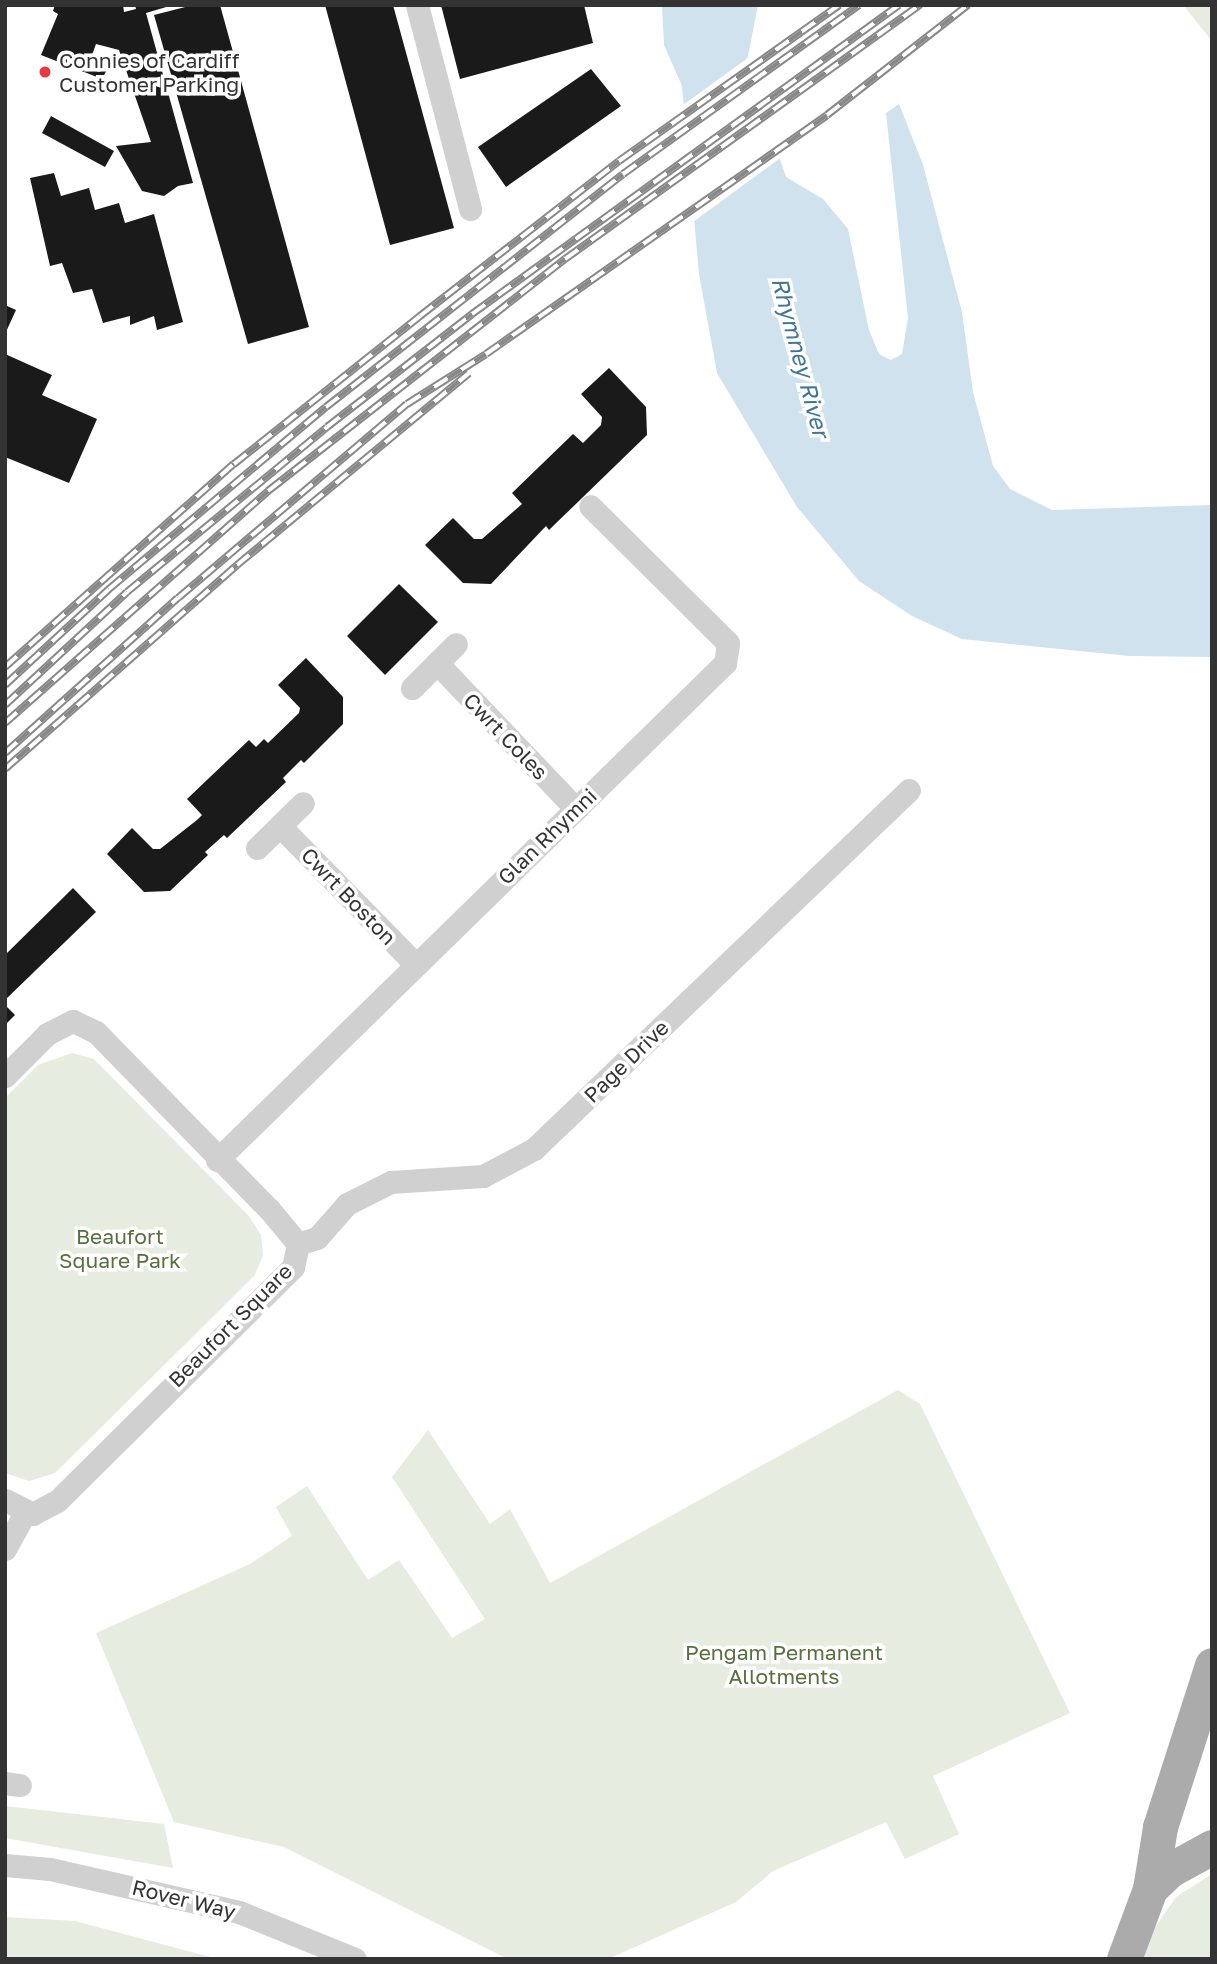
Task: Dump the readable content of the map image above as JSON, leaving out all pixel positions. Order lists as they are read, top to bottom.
{
  "streets": {
    "street": [
      "Cwrt Coles",
      "Glan Rhymni",
      "Cwrt Boston",
      "Page Drive",
      "Beaufort Square",
      "Rover Way"
    ]
  },
  "crossings": [
    ["Cwrt Coles", "Glan Rhymni"],
    ["Glan Rhymni", "Cwrt Boston"],
    ["Glan Rhymni", "Beaufort Square"],
    ["Page Drive", "Beaufort Square"]
  ],
  "water": ["Rhymney River"],
  "parks": ["Beaufort Square Park", "Pengam Permanent Allotments"],
  "places": ["Connies of Cardiff Customer Parking"]
}
